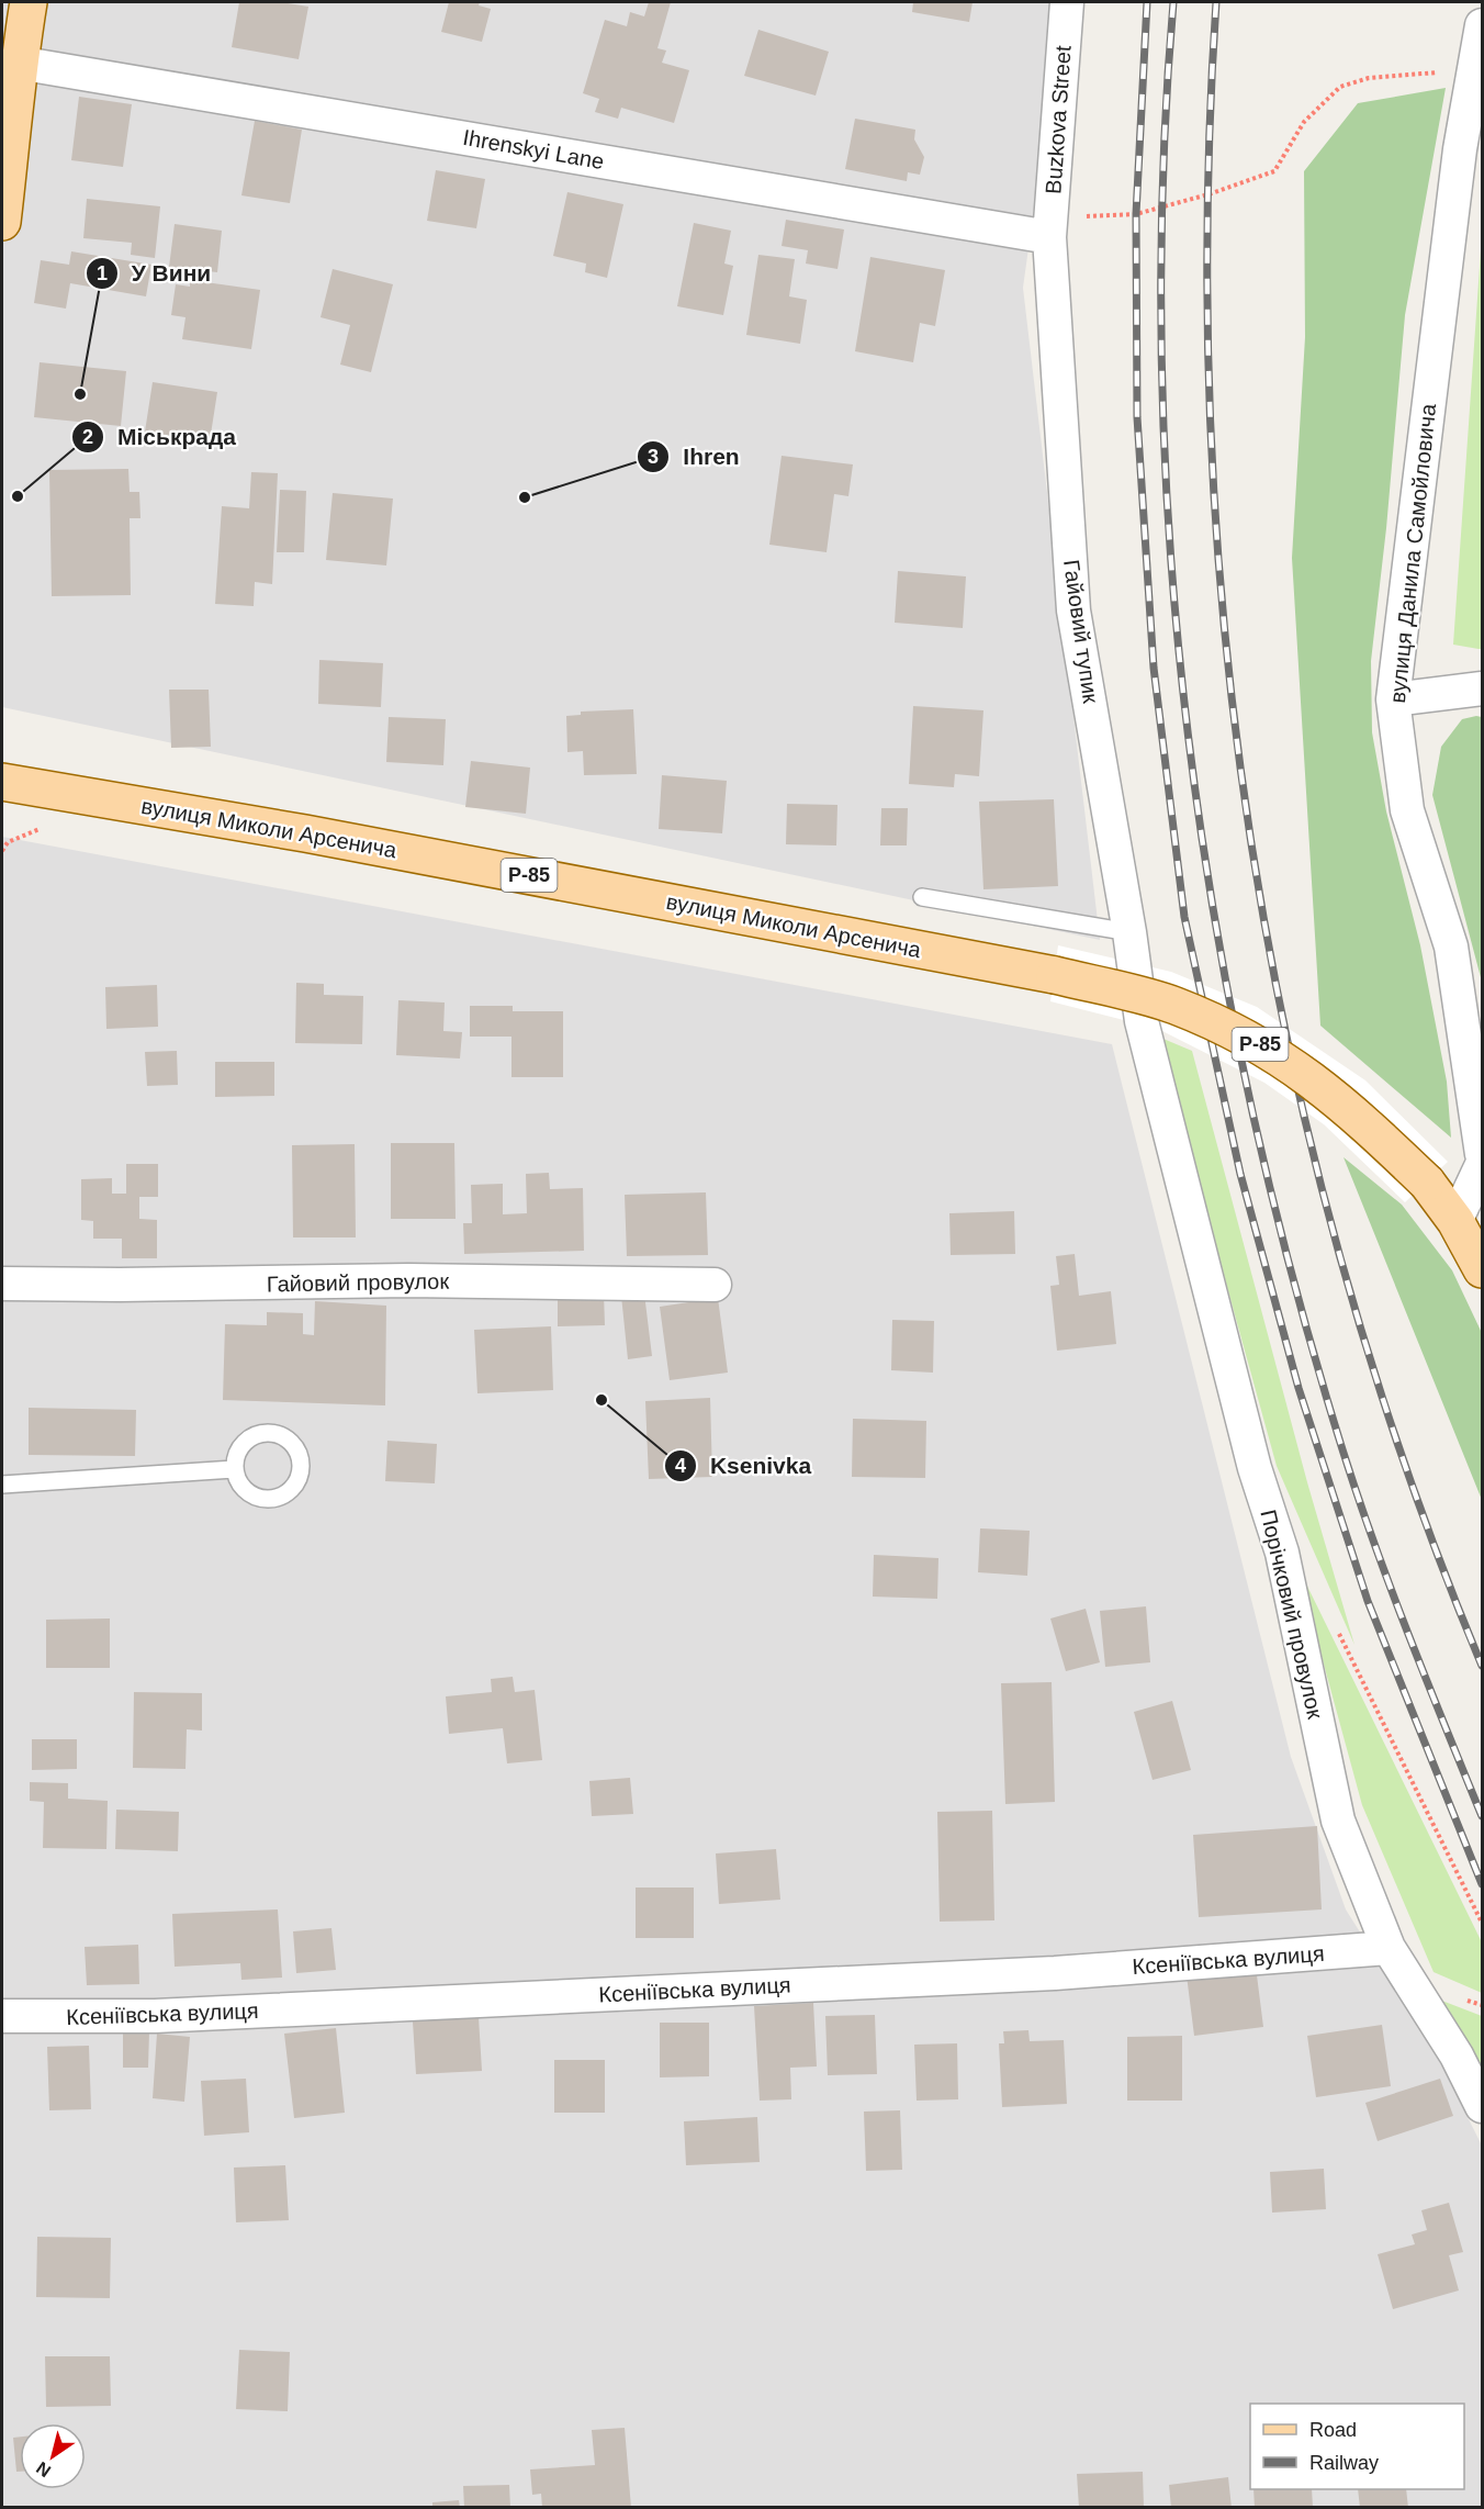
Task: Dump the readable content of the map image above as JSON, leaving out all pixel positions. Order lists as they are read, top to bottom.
{
  "streets": {
    "main road": ["вулиця Миколи Арсенича", "Р-85"],
    "street": [
      "Buzkova Street",
      "Ihrenskyi Lane",
      "вулиця Данила Самойловича",
      "Гайовий тупик",
      "Гайовий провулок",
      "Порічковий провулок",
      "Ксеніївська вулиця"
    ]
  },
  "crossings": [
    ["Buzkova Street", "Ihrenskyi Lane"],
    ["Buzkova Street", "Гайовий тупик"],
    ["Ihrenskyi Lane", "Гайовий тупик"],
    ["Гайовий тупик", "Порічковий провулок"],
    ["Порічковий провулок", "Ксеніївська вулиця"]
  ],
  "places": [
    "У Вини",
    "Міськрада",
    "Ihren",
    "Ksenivka"
  ],
  "legend": ["Road", "Railway"],
  "north": "bottom left"
}
